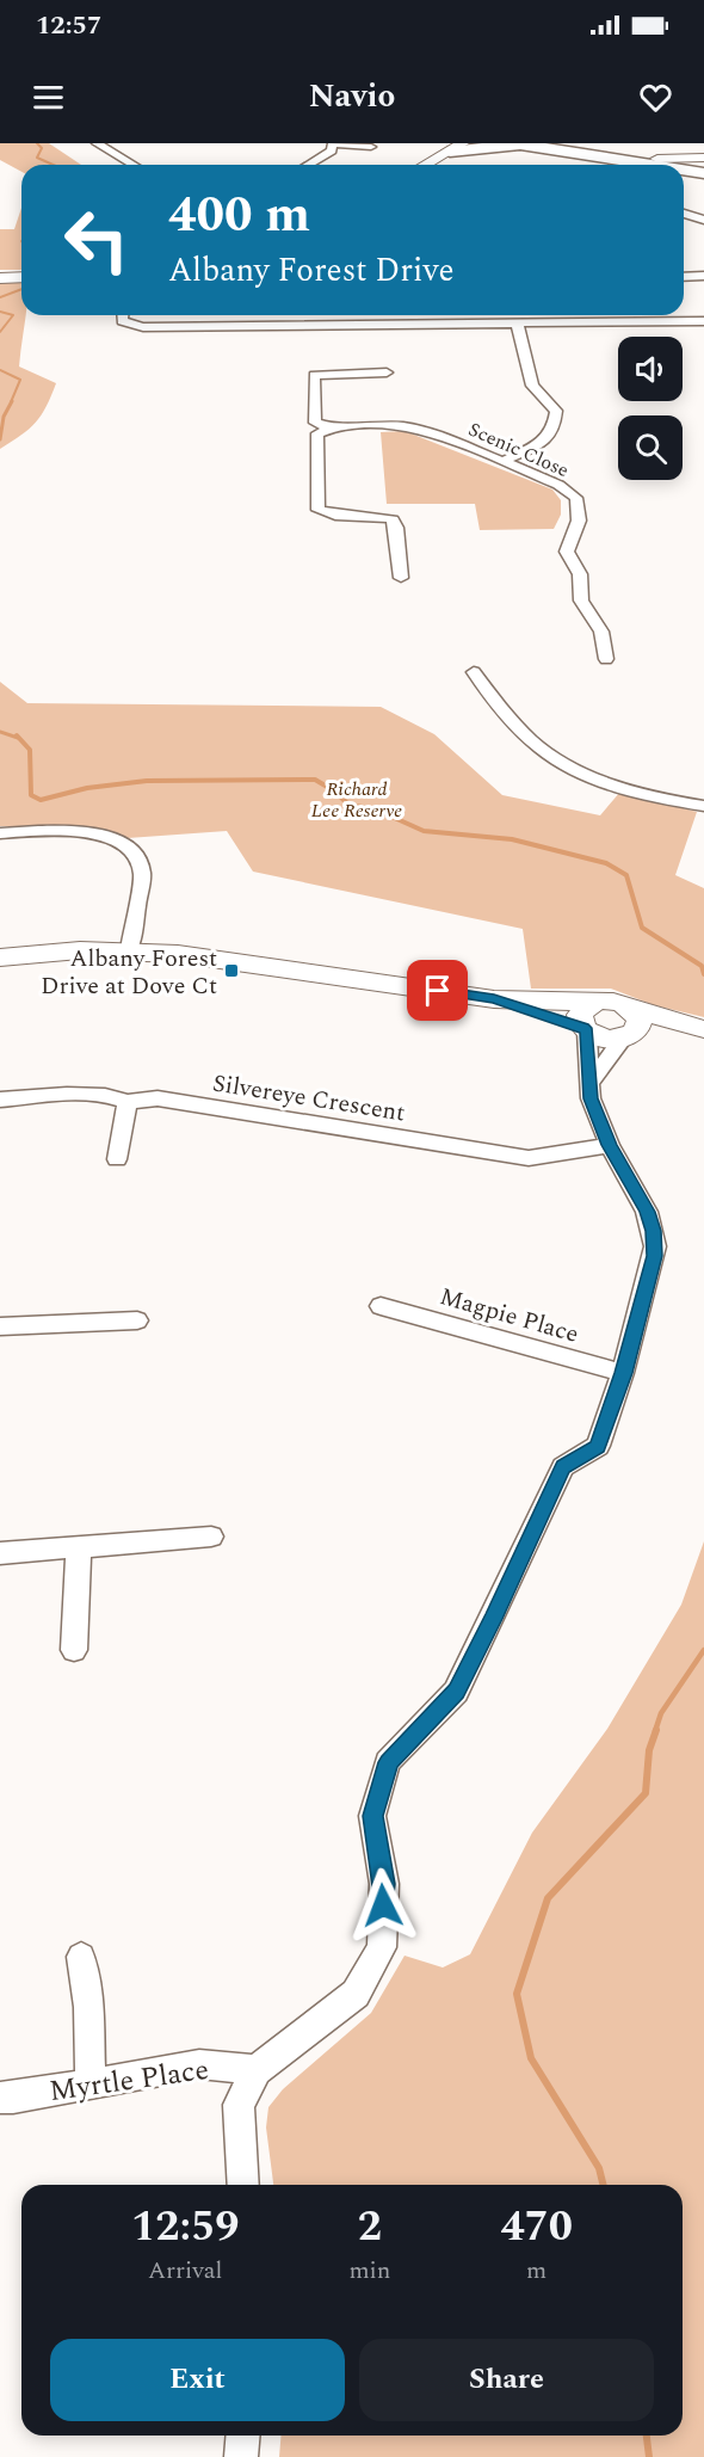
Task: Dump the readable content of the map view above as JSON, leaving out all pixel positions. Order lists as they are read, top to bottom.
{
  "streets": {
    "street": [
      "Scenic Close",
      "Silvereye Crescent",
      "Magpie Place",
      "Myrtle Place"
    ]
  },
  "parks": ["Richard Lee Reserve"],
  "places": {
    "transit": ["Albany Forest Drive at Dove Ct"]
  },
  "page": {
    "status": "12:57",
    "header": "Navio",
    "turn": ["400 m", "Albany Forest Drive"],
    "eta": [
      "12:59",
      "Arrival",
      "2",
      "min",
      "470",
      "m"
    ],
    "buttons": ["Exit", "Share"]
  }
}
